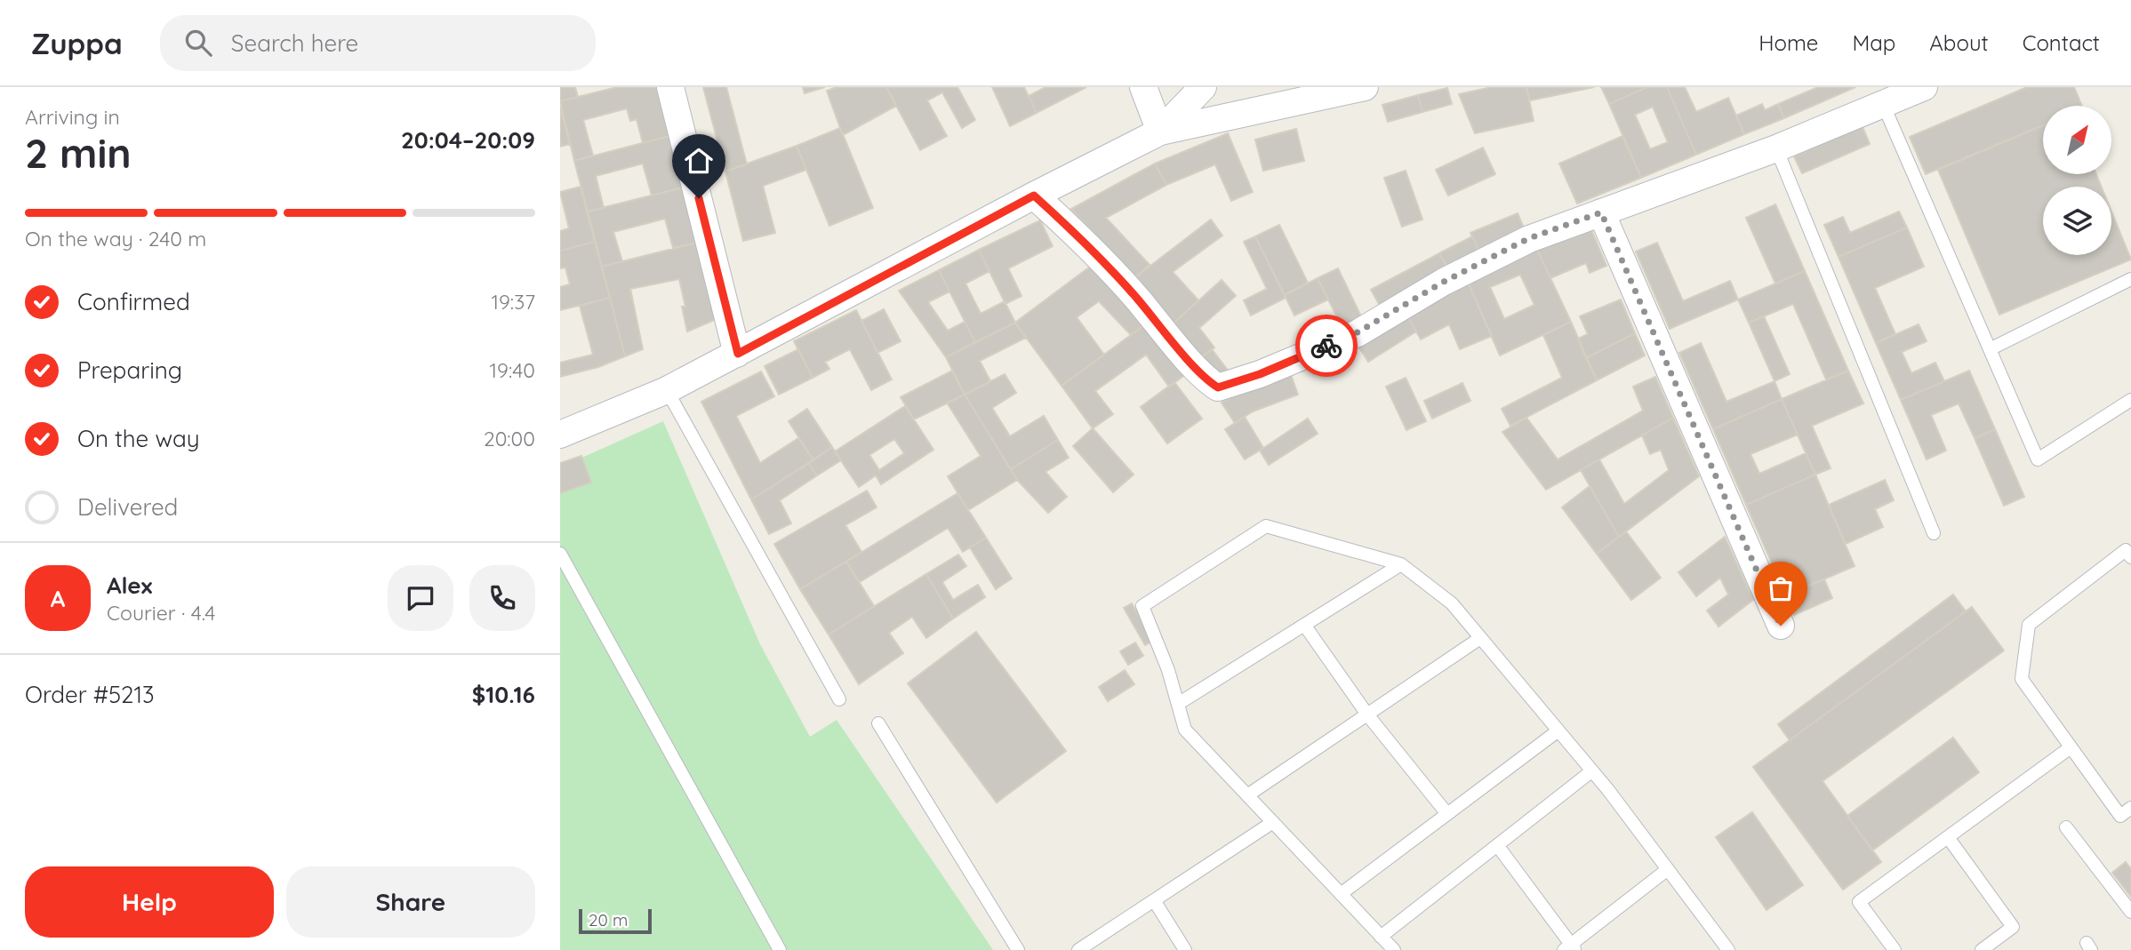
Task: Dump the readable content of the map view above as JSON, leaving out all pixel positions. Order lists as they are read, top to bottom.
{
  "scale_bar": "20 m",
  "north": "top right",
  "page": {
    "header": "Zuppa",
    "search": "Search here",
    "nav": [
      "Home",
      "Map",
      "About",
      "Contact"
    ],
    "heading": ["2 min", "Arriving in", "20:04–20:09"],
    "panel": [
      "Alex",
      "Courier · 4.4",
      "Order #5213",
      "$10.16"
    ],
    "bar": "On the way · 240 m",
    "list": [
      ["Confirmed", "19:37"],
      ["Preparing", "19:40"],
      ["On the way", "20:00"],
      "Delivered"
    ],
    "round": "A",
    "buttons": ["Help", "Share"],
    "scale": "20 m"
  }
}
